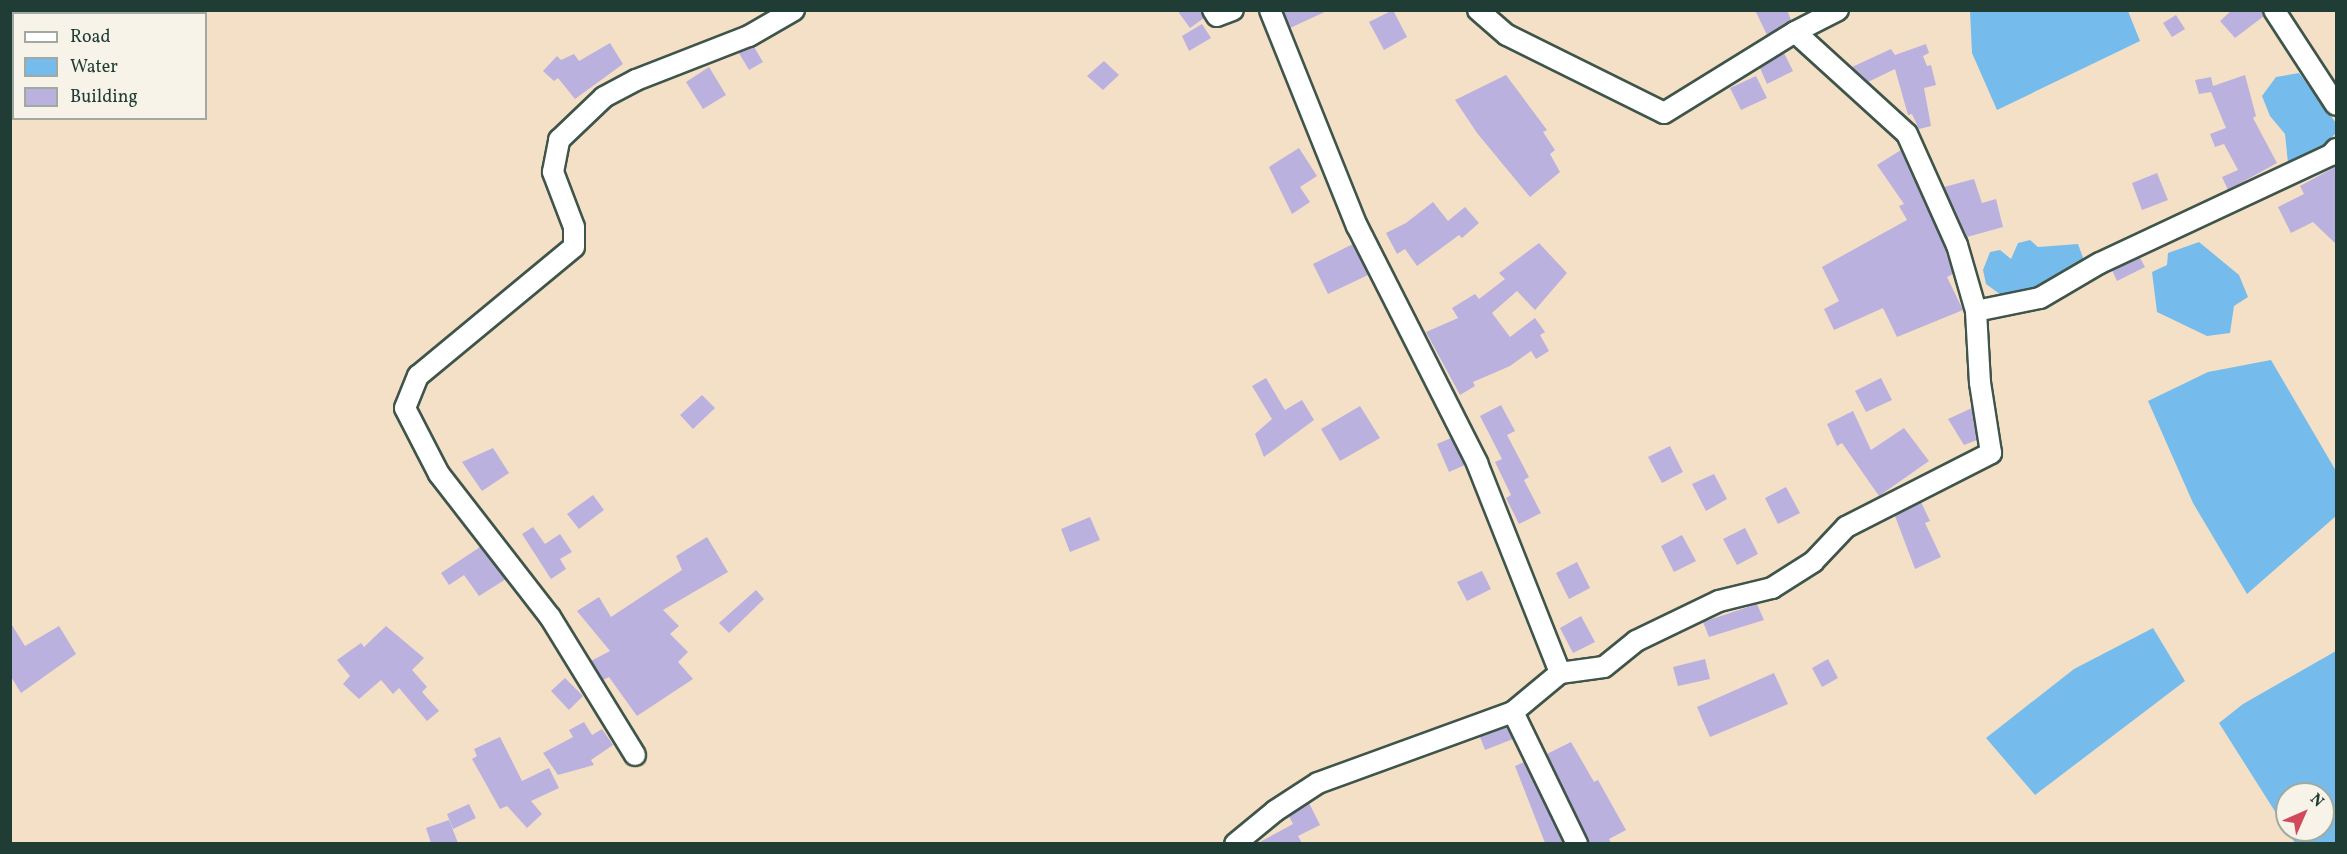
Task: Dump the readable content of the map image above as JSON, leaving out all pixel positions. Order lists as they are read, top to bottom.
{
  "legend": ["Road", "Water", "Building"],
  "north": "top right"
}
